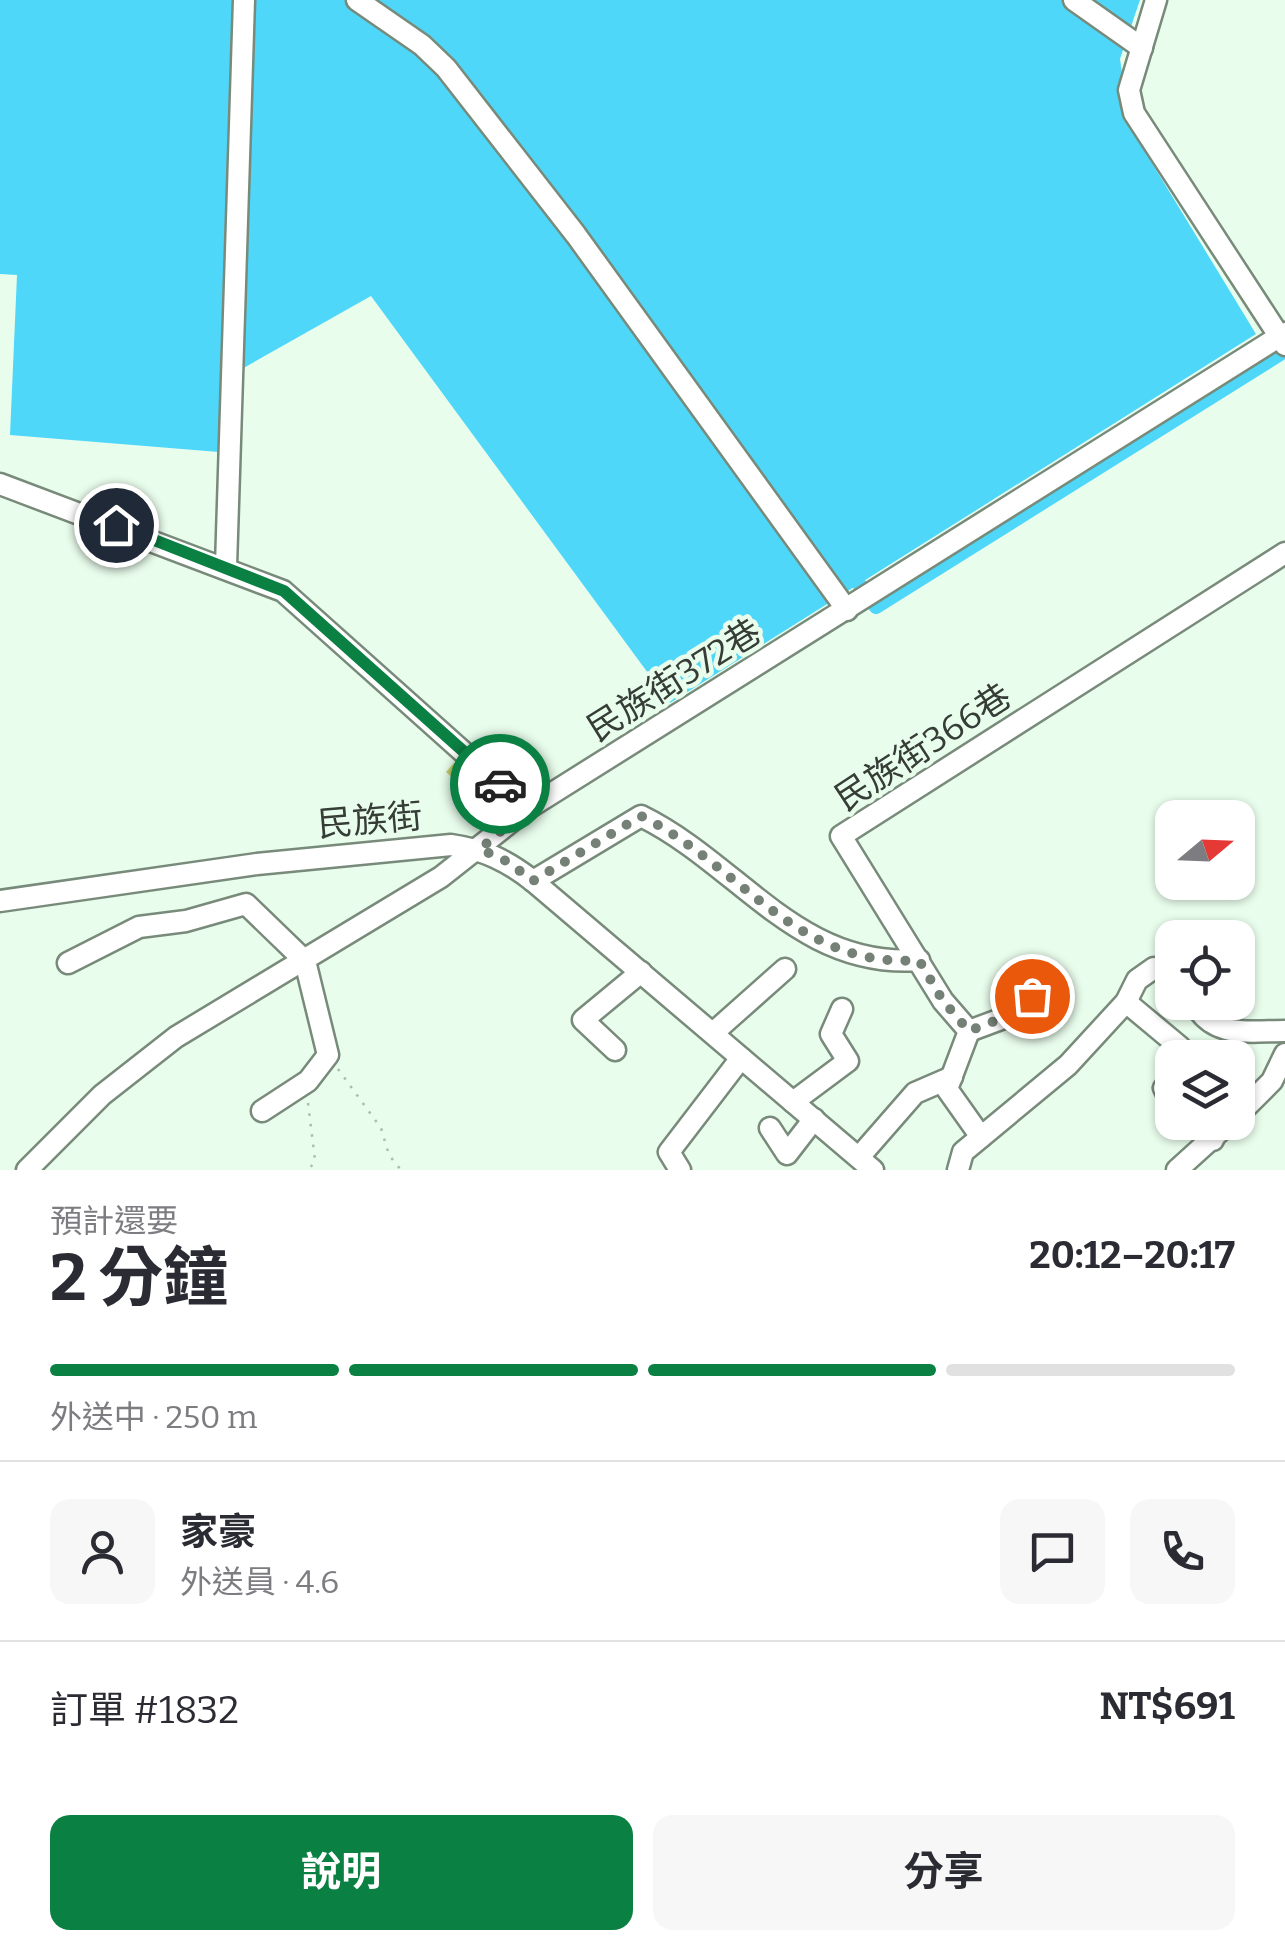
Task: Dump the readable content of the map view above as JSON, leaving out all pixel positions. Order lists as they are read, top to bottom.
{
  "streets": {
    "street": ["民族街372巷", "民族街366巷", "民族街"]
  },
  "crossings": [
    ["民族街372巷", "民族街"]
  ],
  "north": "right",
  "page": {
    "heading": ["2 分鐘", "預計還要", "20:12–20:17"],
    "panel": [
      "家豪",
      "外送員 · 4.6",
      "訂單 #1832",
      "NT$691"
    ],
    "bar": "外送中 · 250 m",
    "buttons": ["說明", "分享"]
  }
}
